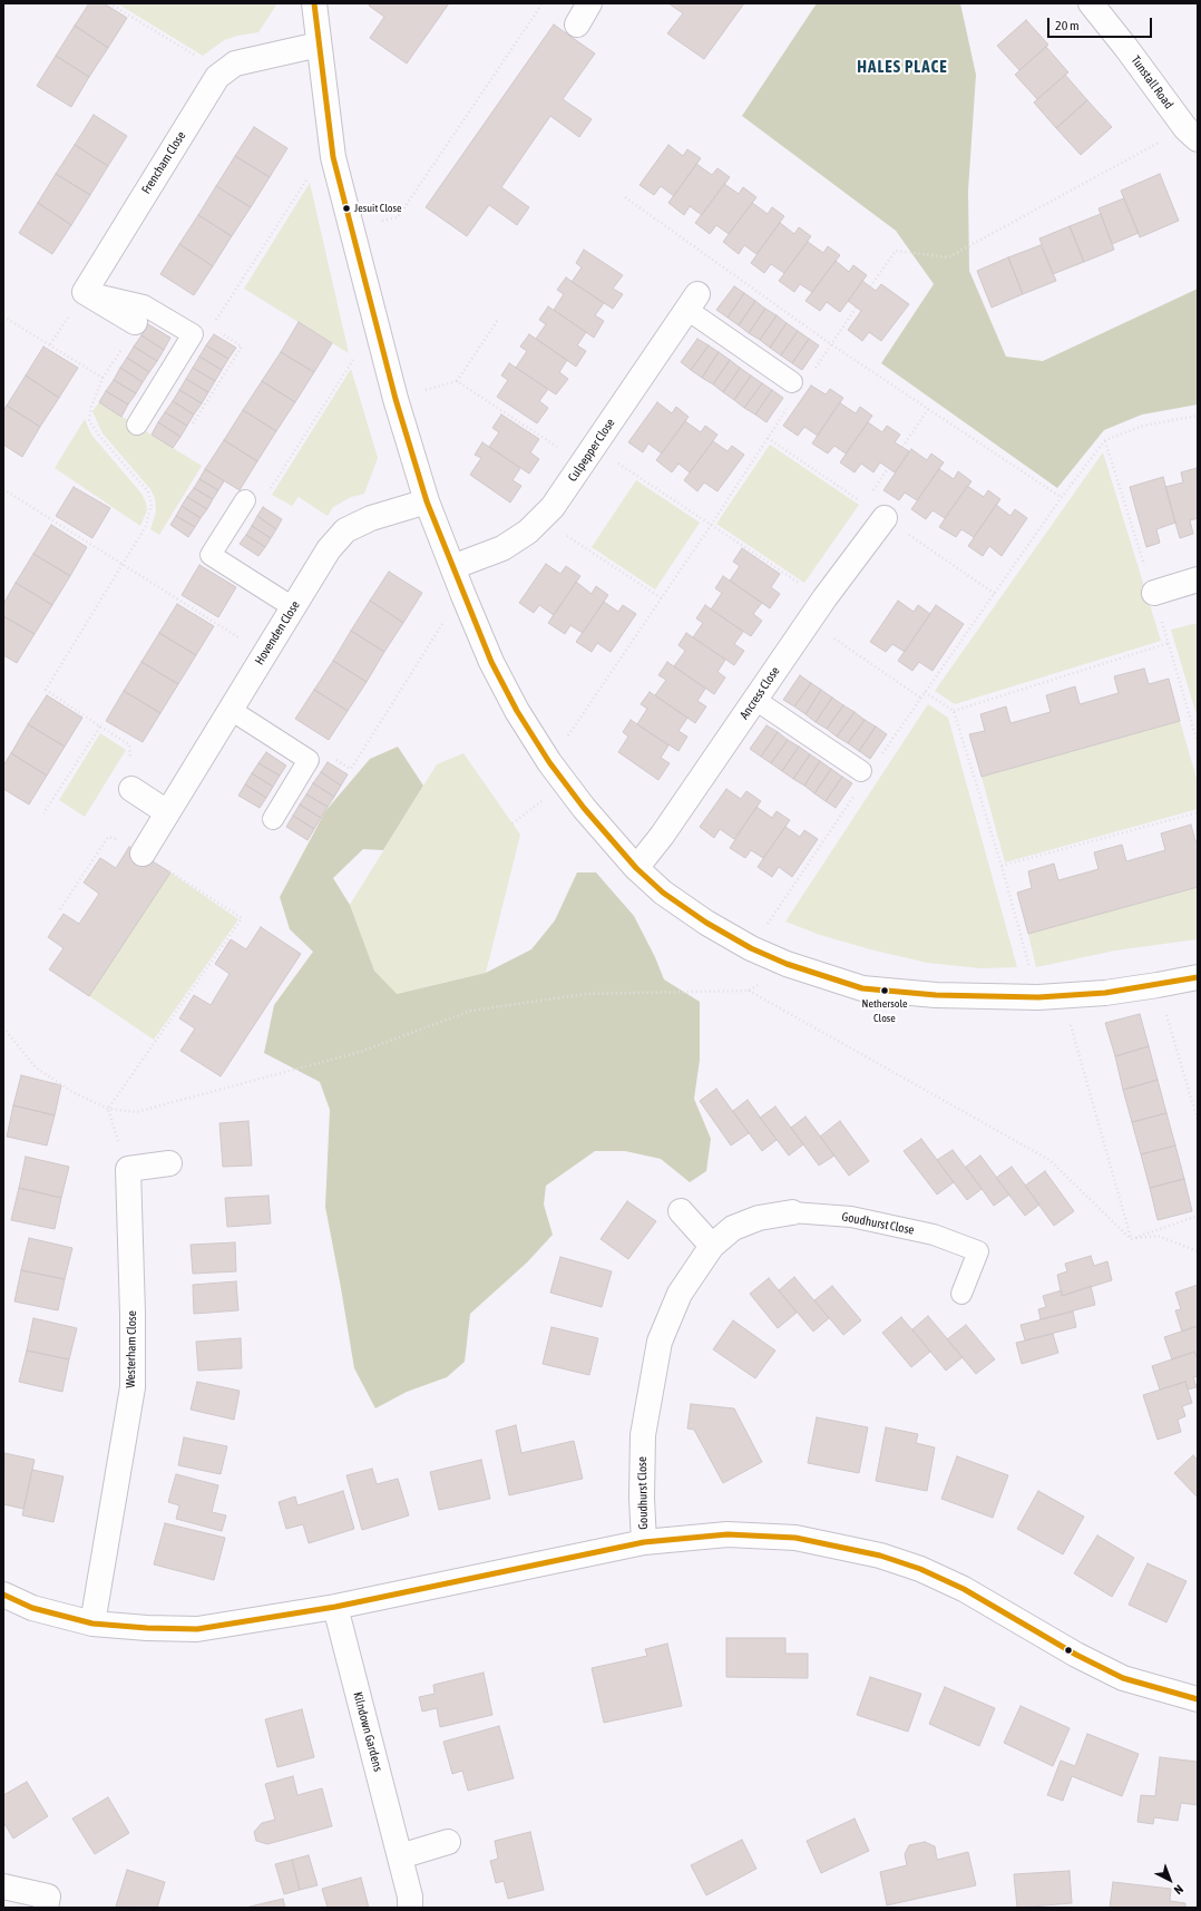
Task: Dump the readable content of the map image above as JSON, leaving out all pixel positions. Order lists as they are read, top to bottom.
{
  "streets": {
    "street": [
      "Tunstall Road",
      "Frencham Close",
      "Culpepper Close",
      "Hovenden Close",
      "Ancress Close",
      "Goudhurst Close",
      "Westerham Close",
      "Kilndown Gardens"
    ]
  },
  "districts": ["HALES PLACE"],
  "places": ["Jesuit Close", "Nethersole Close"],
  "scale_bar": "20 m",
  "north": "bottom right"
}
